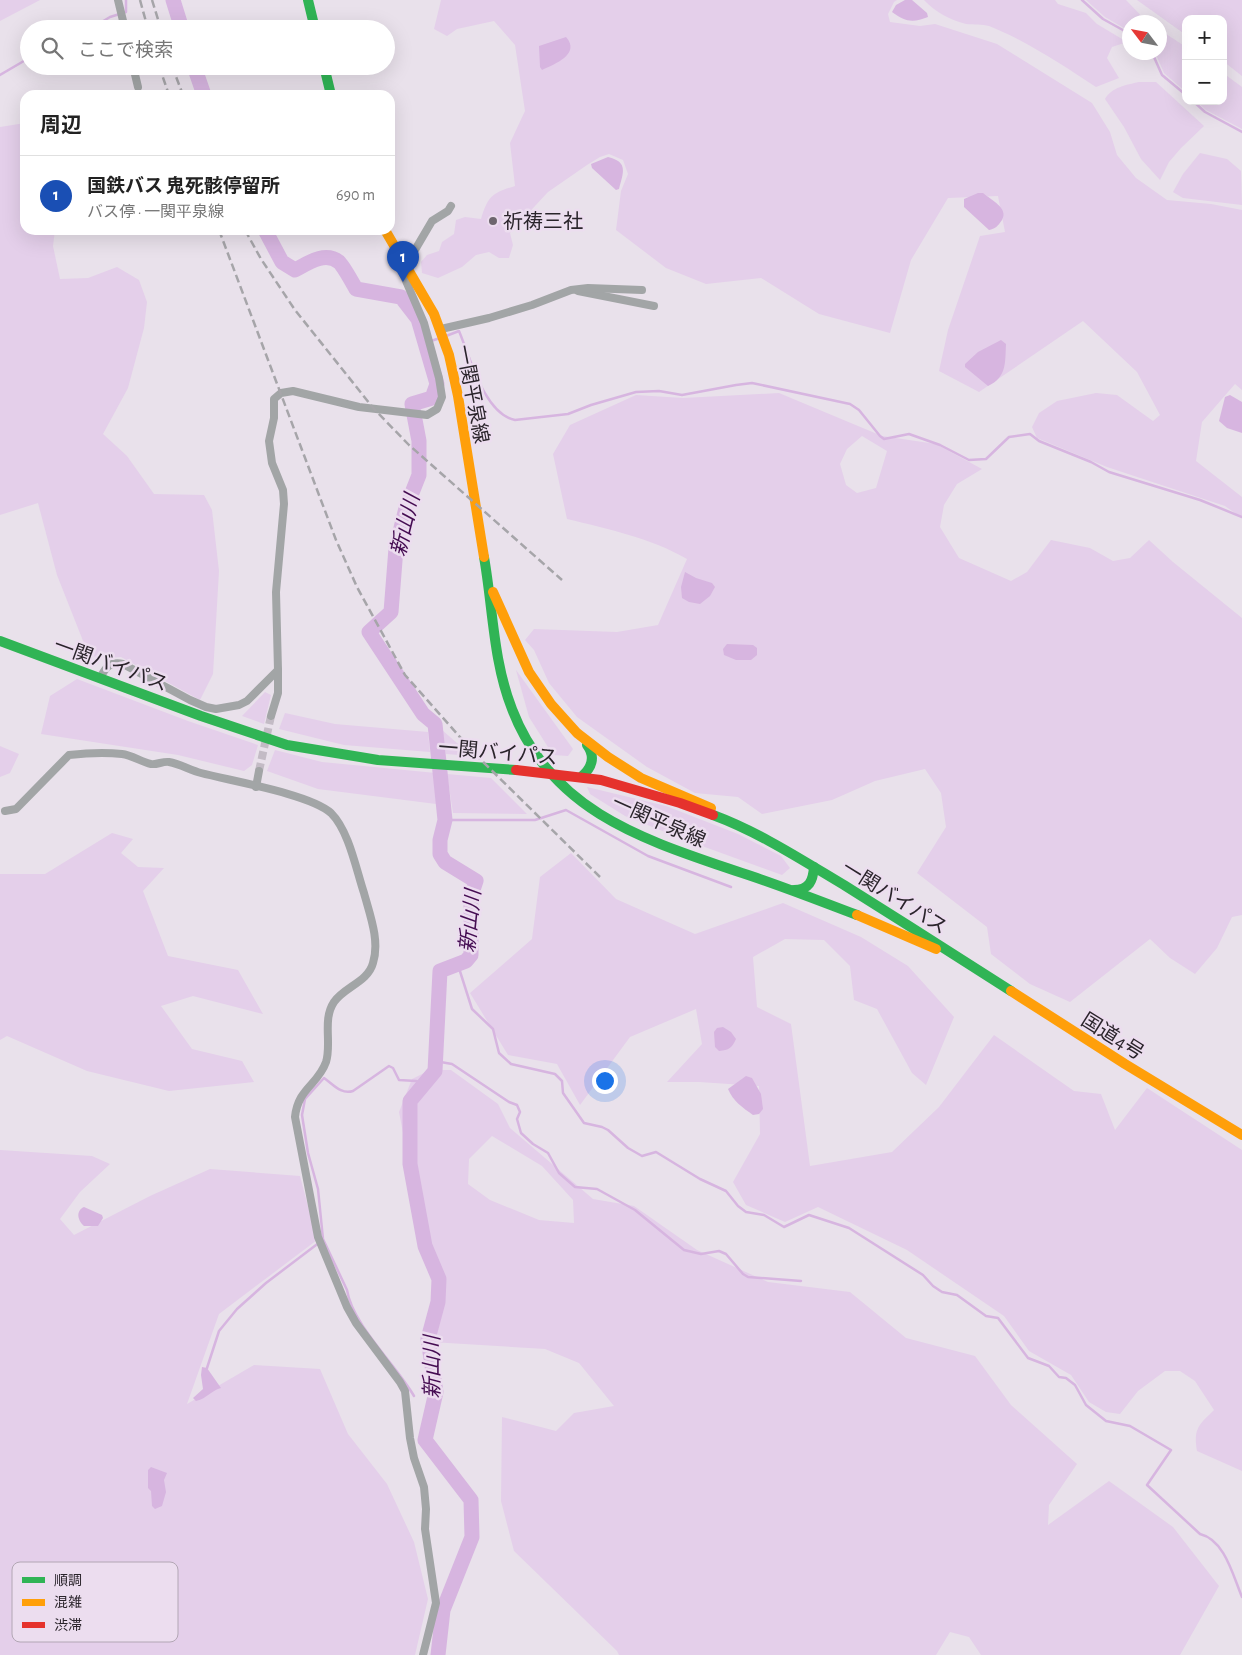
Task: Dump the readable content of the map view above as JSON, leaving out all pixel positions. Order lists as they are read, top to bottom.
{
  "streets": {
    "main road": ["一関平泉線", "一関バイパス", "国道4号"]
  },
  "crossings": [
    ["一関平泉線", "一関バイパス"],
    ["一関平泉線", "国道4号"],
    ["一関バイパス", "国道4号"]
  ],
  "water": ["新山川"],
  "places": ["祈祷三社"],
  "legend": ["順調", "混雑", "渋滞"],
  "north": "top left",
  "page": {
    "map_buttons": ["+", "−"],
    "search": "ここで検索",
    "heading": "周辺",
    "list": [
      {
        "mark": "1",
        "name": "国鉄バス 鬼死骸停留所",
        "note": "バス停 · 一関平泉線",
        "value": "690 m"
      }
    ],
    "pins": "1"
  }
}
